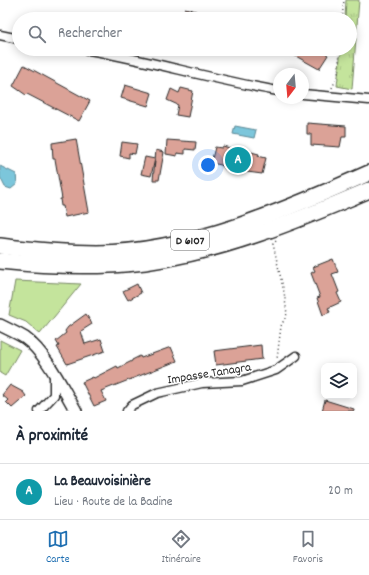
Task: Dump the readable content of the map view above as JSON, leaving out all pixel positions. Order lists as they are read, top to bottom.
{
  "streets": {
    "highway": ["D 6107"],
    "street": ["Impasse Tanagra"]
  },
  "north": "bottom",
  "page": {
    "search": "Rechercher",
    "pins": "A",
    "heading": "À proximité",
    "list": [
      {
        "mark": "A",
        "name": "La Beauvoisinière",
        "note": "Lieu · Route de la Badine",
        "value": "20 m"
      }
    ],
    "nav": ["Carte", "Itinéraire", "Favoris"]
  }
}
